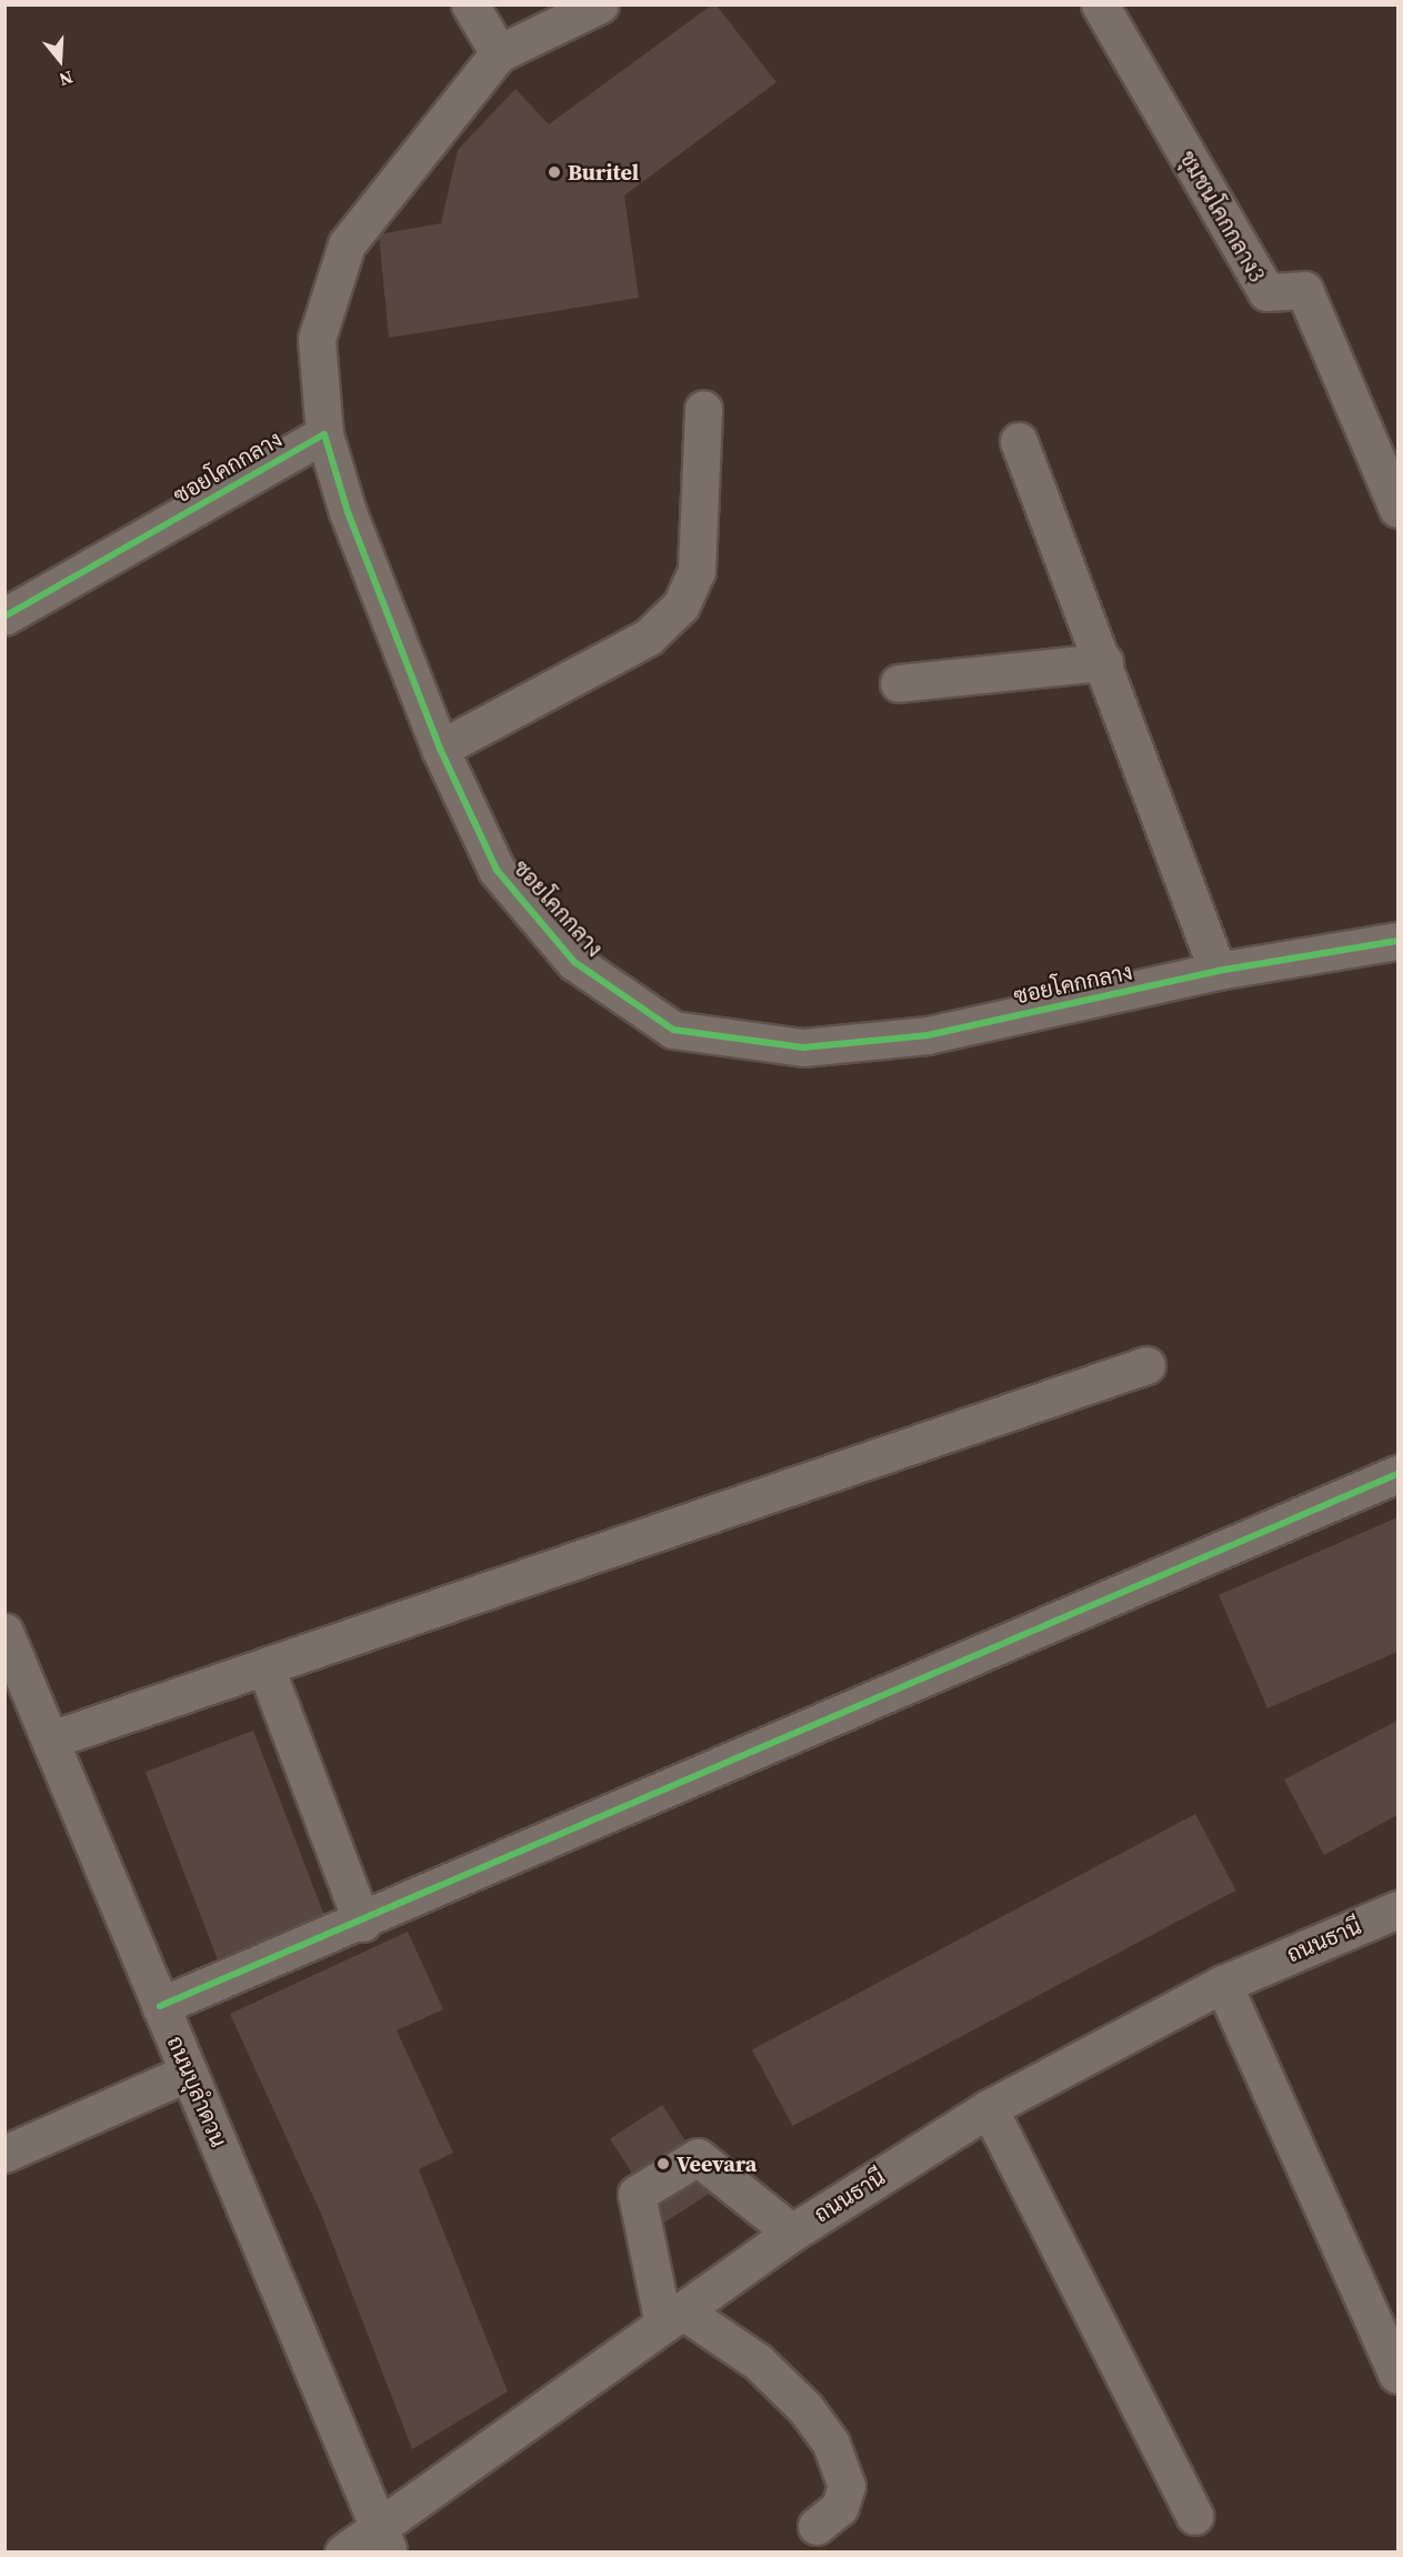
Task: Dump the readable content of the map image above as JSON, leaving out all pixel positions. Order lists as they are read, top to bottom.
{
  "streets": {
    "street": [
      "ชุมชนโคกกลาง3",
      "ซอยโคกกลาง",
      "ถนนธานี",
      "ถนนบุลำดวน"
    ]
  },
  "crossings": [
    ["ถนนธานี", "ถนนบุลำดวน"]
  ],
  "places": ["Buritel", "Veevara"],
  "north": "bottom"
}
